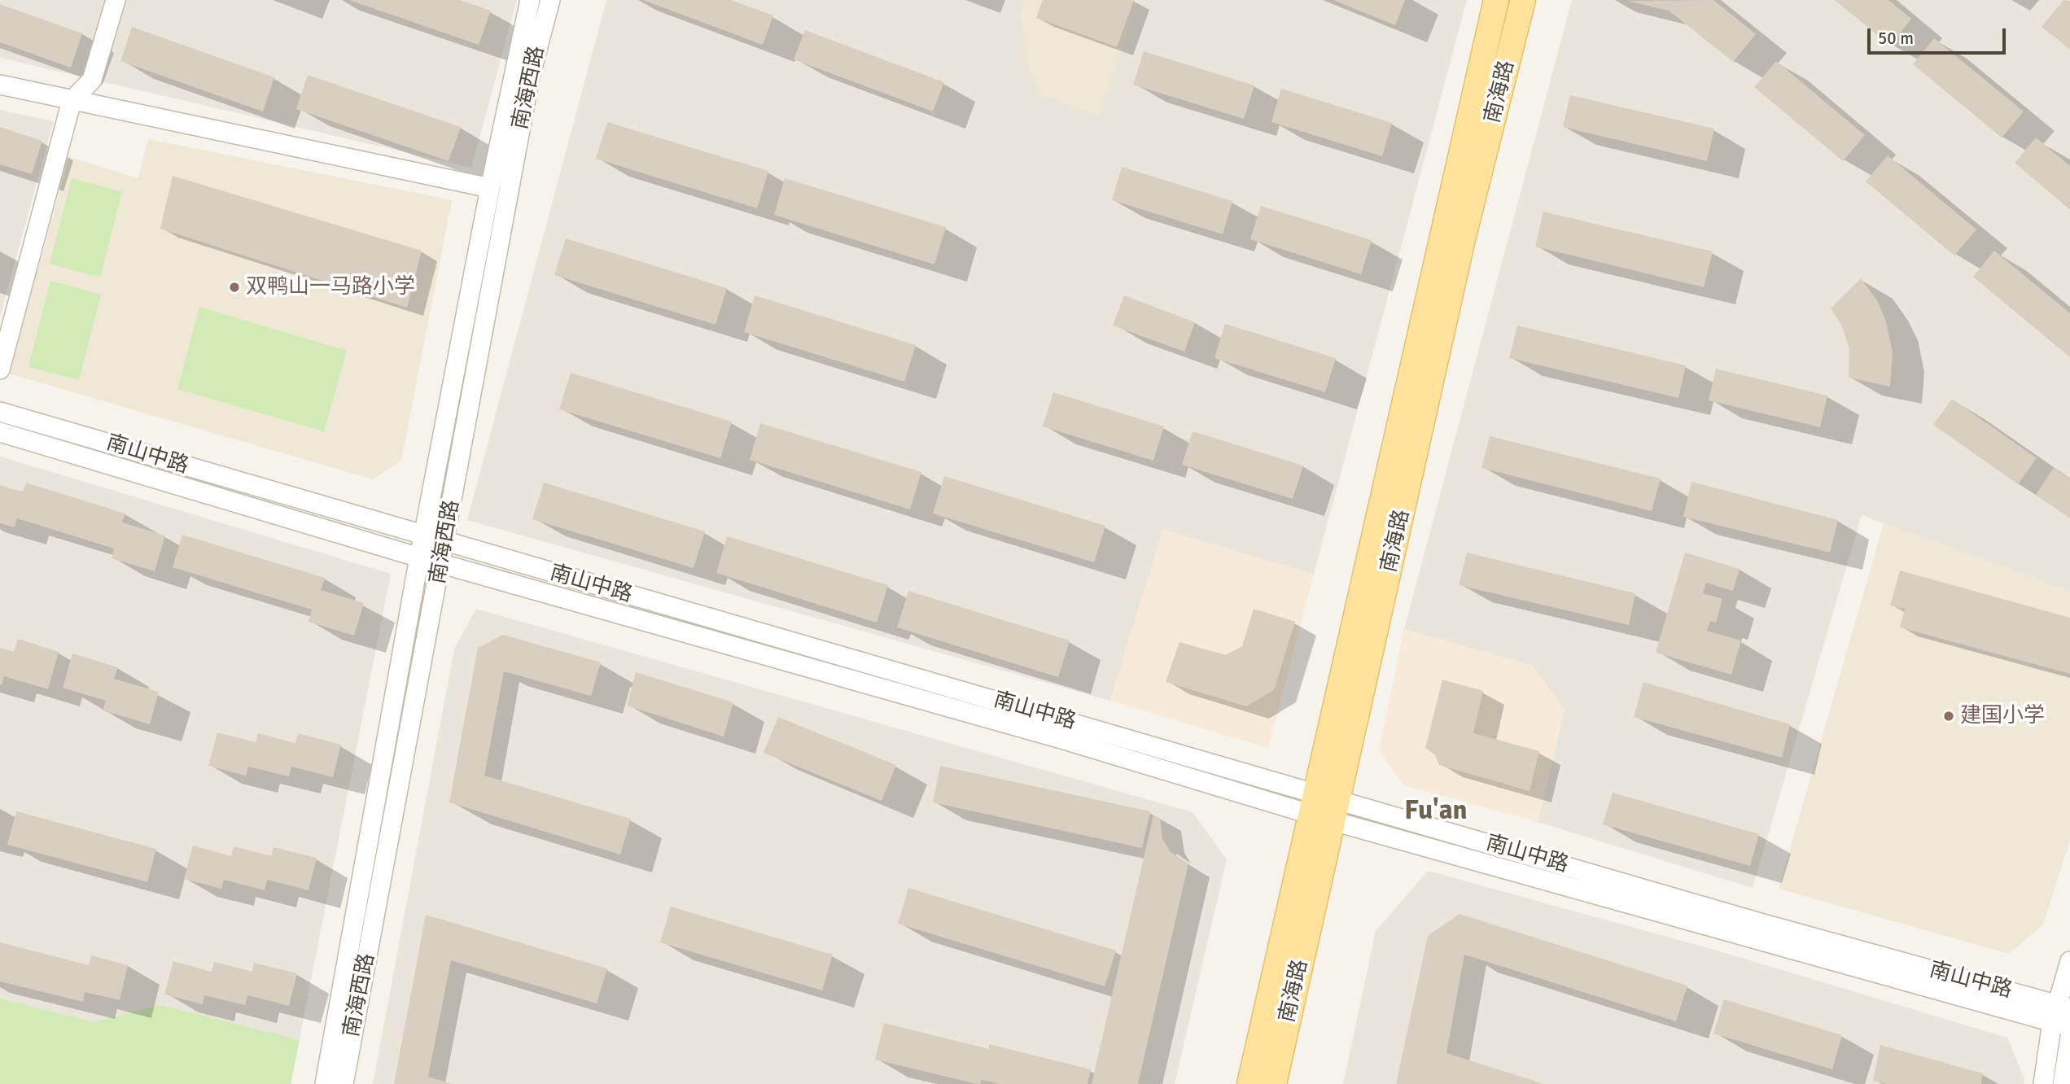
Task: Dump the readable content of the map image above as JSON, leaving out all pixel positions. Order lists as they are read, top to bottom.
{
  "streets": {
    "main road": ["南海路"],
    "street": ["南海西路", "南山中路"]
  },
  "crossings": [
    ["南海西路", "南山中路"],
    ["南海路", "南山中路"]
  ],
  "districts": ["Fu'an"],
  "places": ["双鸭山一马路小学", "建国小学"],
  "scale_bar": "50 m"
}
